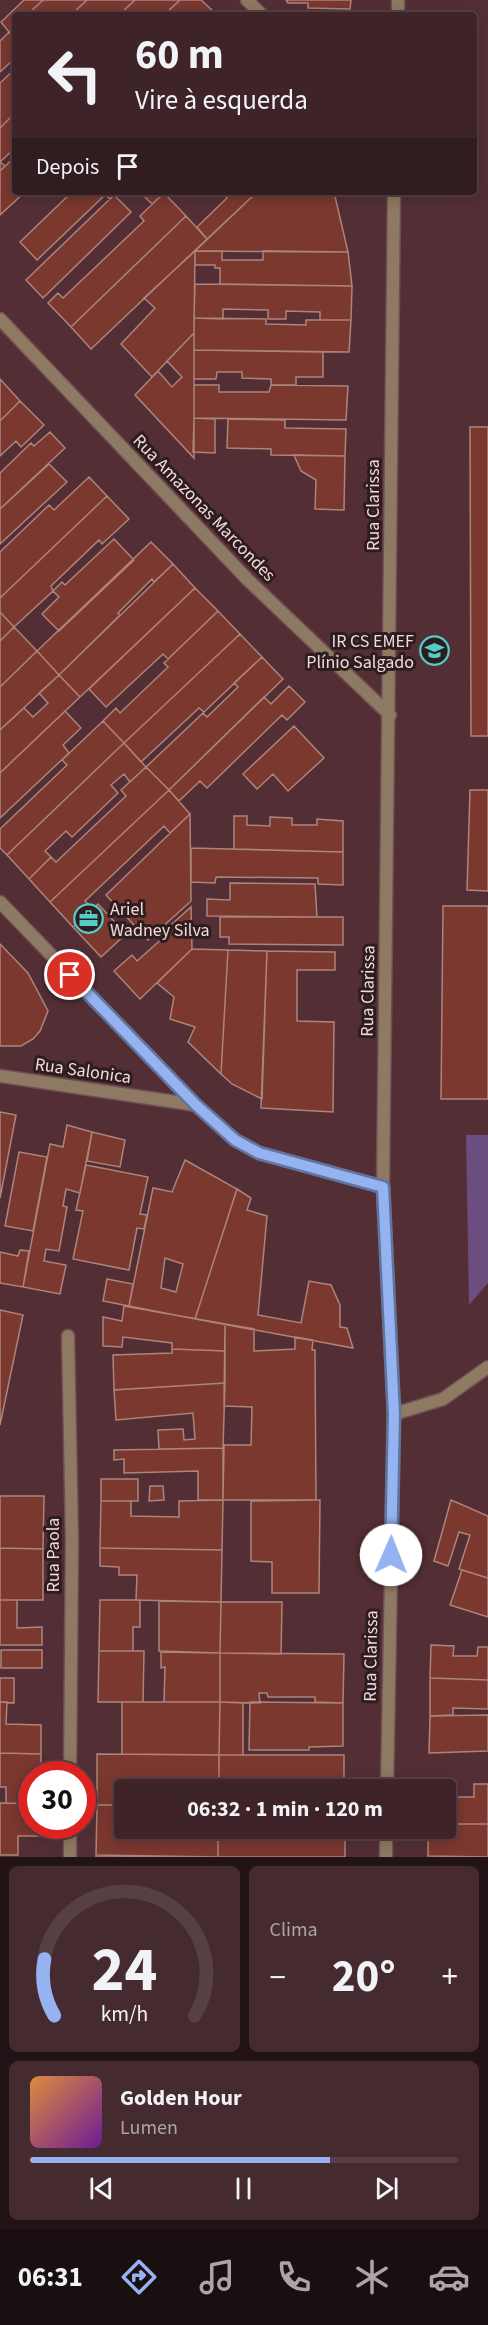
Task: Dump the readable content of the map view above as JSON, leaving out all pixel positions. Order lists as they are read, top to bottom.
{
  "streets": {
    "street": [
      "Rua Clarissa",
      "Rua Amazonas Marcondes",
      "Rua Salonica",
      "Rua Paola"
    ]
  },
  "crossings": [
    ["Rua Clarissa", "Rua Amazonas Marcondes"]
  ],
  "places": {
    "school or university": ["IR CS EMEF Plínio Salgado"],
    "office": ["Ariel Wadney Silva"]
  },
  "page": {
    "turn": ["60 m", "Vire à esquerda"],
    "then": "Depois",
    "limit": "30",
    "trip": "06:32 · 1 min · 120 m",
    "tile": "Clima",
    "heat": ["−", "20°", "+"],
    "song": ["Golden Hour", "Lumen"],
    "tabs": "06:31",
    "gauge": ["24", "km/h"]
  }
}
